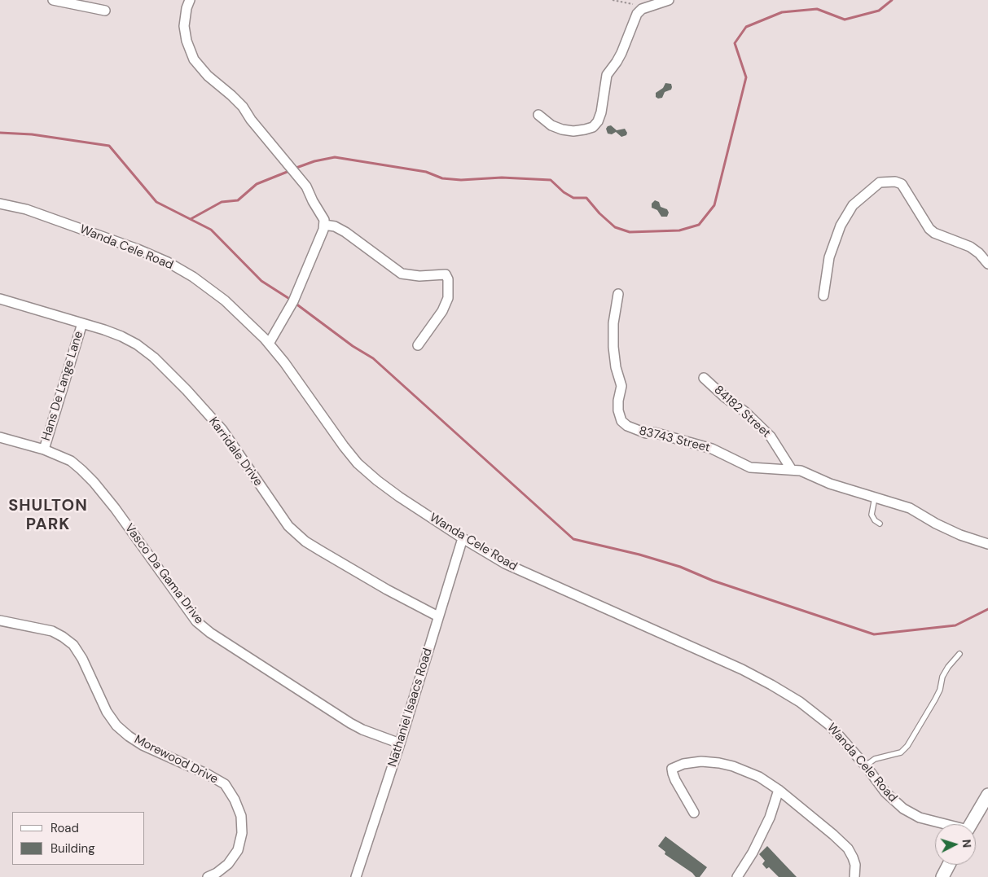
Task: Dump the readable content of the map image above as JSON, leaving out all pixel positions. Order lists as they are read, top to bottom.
{
  "streets": {
    "street": [
      "Wanda Cele Road",
      "Hans De Lange Lane",
      "84182 Street",
      "83743 Street",
      "Karridale Drive",
      "Vasco Da Gama Drive",
      "Nathaniel Isaacs Road",
      "Morewood Drive"
    ]
  },
  "crossings": [
    ["Wanda Cele Road", "Nathaniel Isaacs Road"],
    ["Hans De Lange Lane", "Karridale Drive"],
    ["Hans De Lange Lane", "Vasco Da Gama Drive"],
    ["84182 Street", "83743 Street"],
    ["Karridale Drive", "Nathaniel Isaacs Road"],
    ["Vasco Da Gama Drive", "Nathaniel Isaacs Road"]
  ],
  "districts": ["SHULTON PARK"],
  "legend": ["Road", "Building"],
  "north": "right"
}
